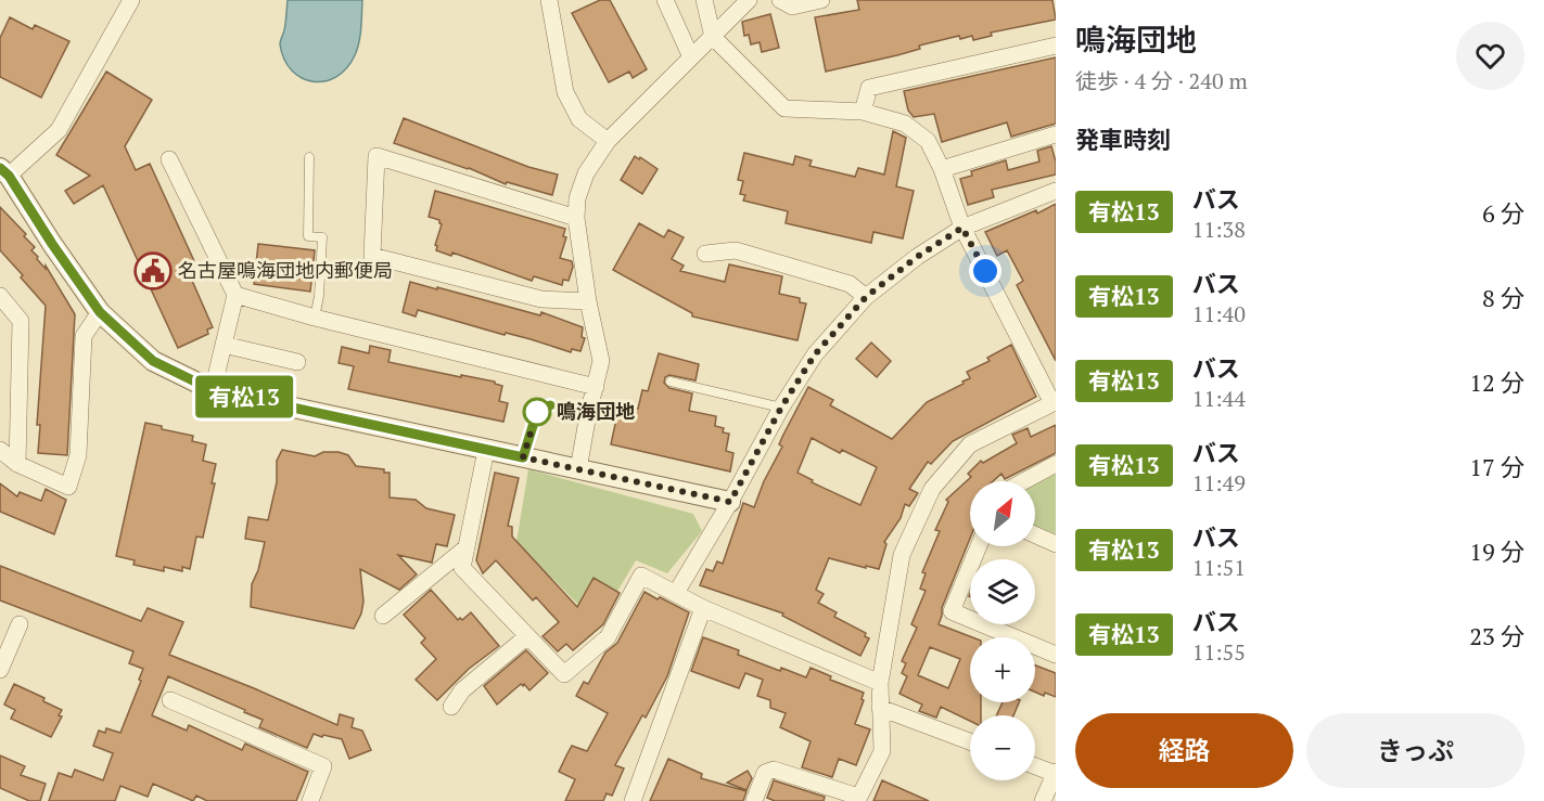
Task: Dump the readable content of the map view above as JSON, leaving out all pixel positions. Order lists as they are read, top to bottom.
{
  "places": {
    "public building": ["名古屋鳴海団地内郵便局"],
    "other": ["鳴海団地"]
  },
  "lines": ["bus line 有松13"],
  "north": "top right",
  "page": {
    "on_map": "有松13",
    "heading": [
      ["鳴海団地", "徒歩 · 4 分 · 240 m"],
      "発車時刻"
    ],
    "list": [
      {
        "mark": "有松13",
        "name": "バス",
        "note": "11:38",
        "value": "6 分"
      },
      {
        "mark": "有松13",
        "name": "バス",
        "note": "11:40",
        "value": "8 分"
      },
      {
        "mark": "有松13",
        "name": "バス",
        "note": "11:44",
        "value": "12 分"
      },
      {
        "mark": "有松13",
        "name": "バス",
        "note": "11:49",
        "value": "17 分"
      },
      {
        "mark": "有松13",
        "name": "バス",
        "note": "11:51",
        "value": "19 分"
      },
      {
        "mark": "有松13",
        "name": "バス",
        "note": "11:55",
        "value": "23 分"
      }
    ],
    "map_buttons": ["+", "−"],
    "buttons": ["経路", "きっぷ"]
  }
}
